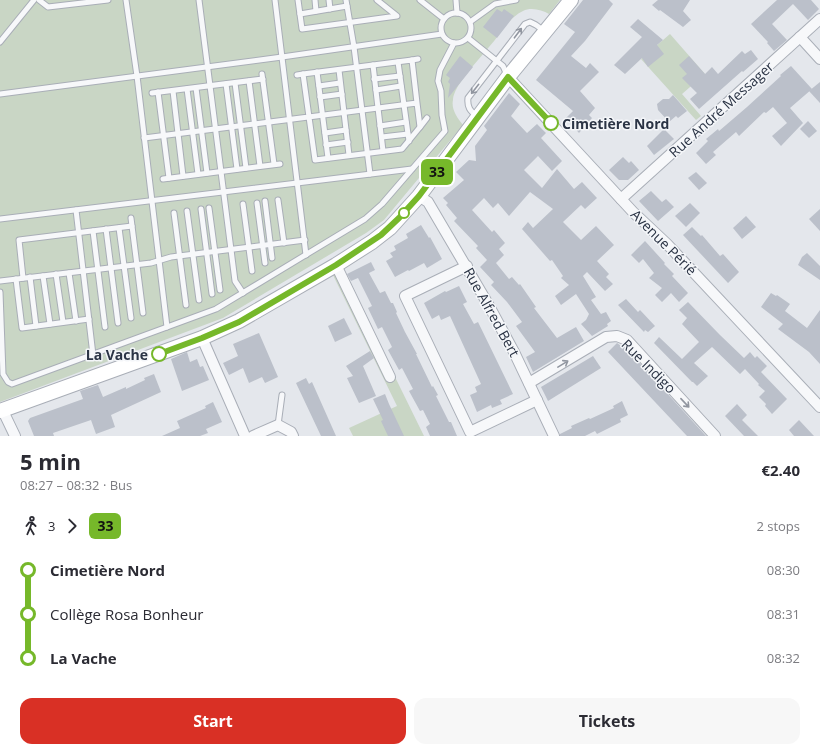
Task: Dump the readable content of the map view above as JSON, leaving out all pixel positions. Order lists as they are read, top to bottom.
{
  "streets": {
    "street": [
      "Rue André Messager",
      "Avenue Périé",
      "Rue Alfred Bert",
      "Rue Indigo"
    ]
  },
  "crossings": [
    ["Rue André Messager", "Avenue Périé"],
    ["Rue Alfred Bert", "Rue Indigo"]
  ],
  "one_way": ["Rue Indigo"],
  "places": ["Cimetière Nord", "La Vache"],
  "lines": ["bus line 33"],
  "page": {
    "on_map": "33",
    "heading": ["5 min", "08:27 – 08:32 · Bus", "€2.40"],
    "legs": ["3", "33", "2 stops"],
    "list": [
      {
        "name": "Cimetière Nord",
        "value": "08:30"
      },
      {
        "name": "Collège Rosa Bonheur",
        "value": "08:31"
      },
      {
        "name": "La Vache",
        "value": "08:32"
      }
    ],
    "buttons": ["Start", "Tickets"]
  }
}
